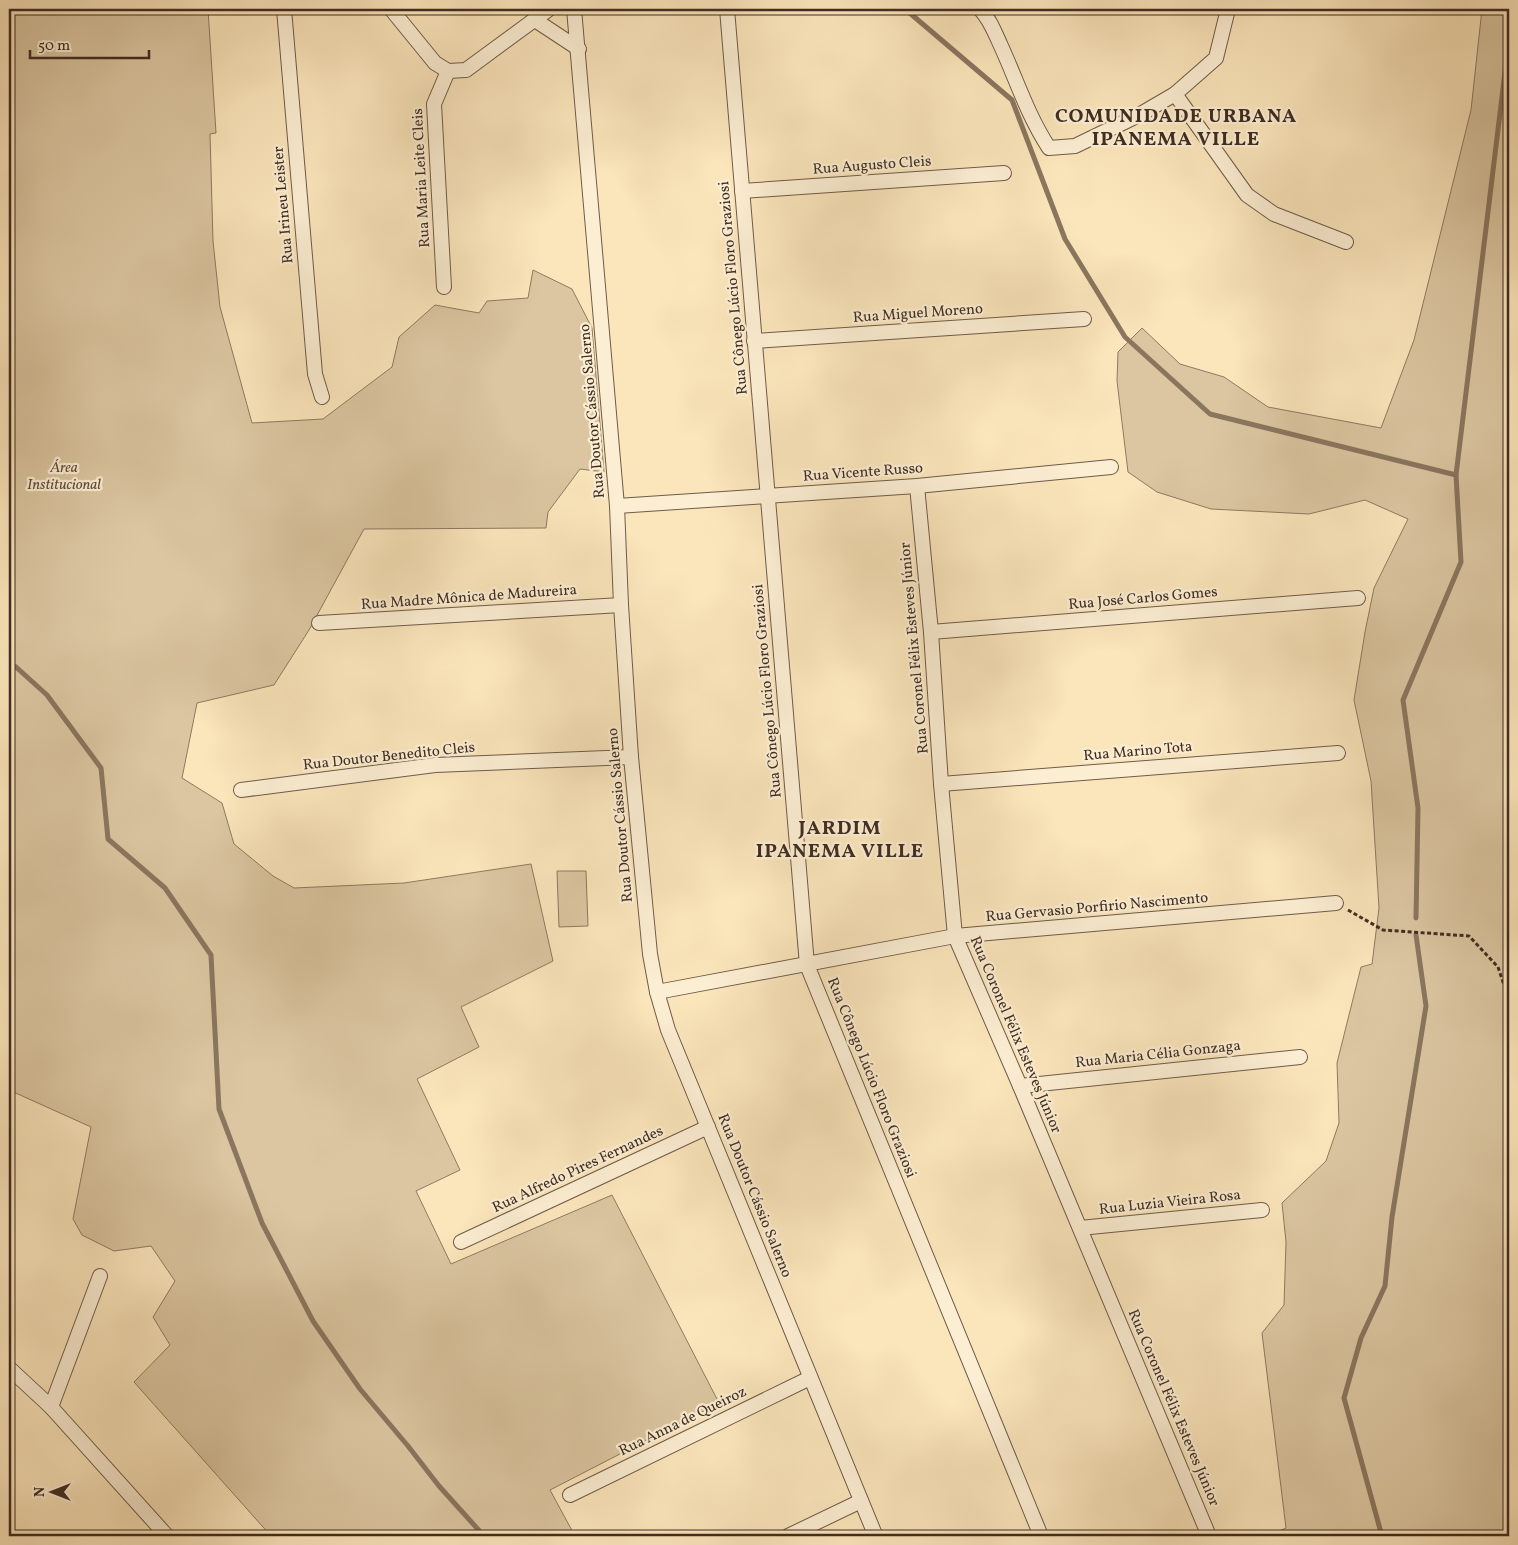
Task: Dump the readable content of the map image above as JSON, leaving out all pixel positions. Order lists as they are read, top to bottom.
{
  "streets": {
    "street": [
      "Rua Augusto Cleis",
      "Rua Maria Leite Cleis",
      "Rua Irineu Leister",
      "Rua Cônego Lúcio Floro Graziosi",
      "Rua Miguel Moreno",
      "Rua Doutor Cássio Salerno",
      "Rua Vicente Russo",
      "Rua Madre Mônica de Madureira",
      "Rua José Carlos Gomes",
      "Rua Coronel Félix Esteves Júnior",
      "Rua Marino Tota",
      "Rua Doutor Benedito Cleis",
      "Rua Gervasio Porfirio Nascimento",
      "Rua Maria Célia Gonzaga",
      "Rua Alfredo Pires Fernandes",
      "Rua Luzia Vieira Rosa",
      "Rua Anna de Queiroz"
    ]
  },
  "crossings": [
    ["Rua Augusto Cleis", "Rua Cônego Lúcio Floro Graziosi"],
    ["Rua Cônego Lúcio Floro Graziosi", "Rua Miguel Moreno"],
    ["Rua Cônego Lúcio Floro Graziosi", "Rua Vicente Russo"],
    ["Rua Cônego Lúcio Floro Graziosi", "Rua Gervasio Porfirio Nascimento"],
    ["Rua Doutor Cássio Salerno", "Rua Vicente Russo"],
    ["Rua Doutor Cássio Salerno", "Rua Madre Mônica de Madureira"],
    ["Rua Doutor Cássio Salerno", "Rua Doutor Benedito Cleis"],
    ["Rua Doutor Cássio Salerno", "Rua Gervasio Porfirio Nascimento"],
    ["Rua Doutor Cássio Salerno", "Rua Alfredo Pires Fernandes"],
    ["Rua Doutor Cássio Salerno", "Rua Anna de Queiroz"],
    ["Rua Vicente Russo", "Rua Coronel Félix Esteves Júnior"],
    ["Rua José Carlos Gomes", "Rua Coronel Félix Esteves Júnior"],
    ["Rua Coronel Félix Esteves Júnior", "Rua Marino Tota"],
    ["Rua Coronel Félix Esteves Júnior", "Rua Gervasio Porfirio Nascimento"],
    ["Rua Coronel Félix Esteves Júnior", "Rua Maria Célia Gonzaga"],
    ["Rua Coronel Félix Esteves Júnior", "Rua Luzia Vieira Rosa"]
  ],
  "districts": ["COMUNIDADE URBANA IPANEMA VILLE", "JARDIM IPANEMA VILLE"],
  "parks": ["Área Institucional"],
  "scale_bar": "50 m",
  "north": "left"
}
